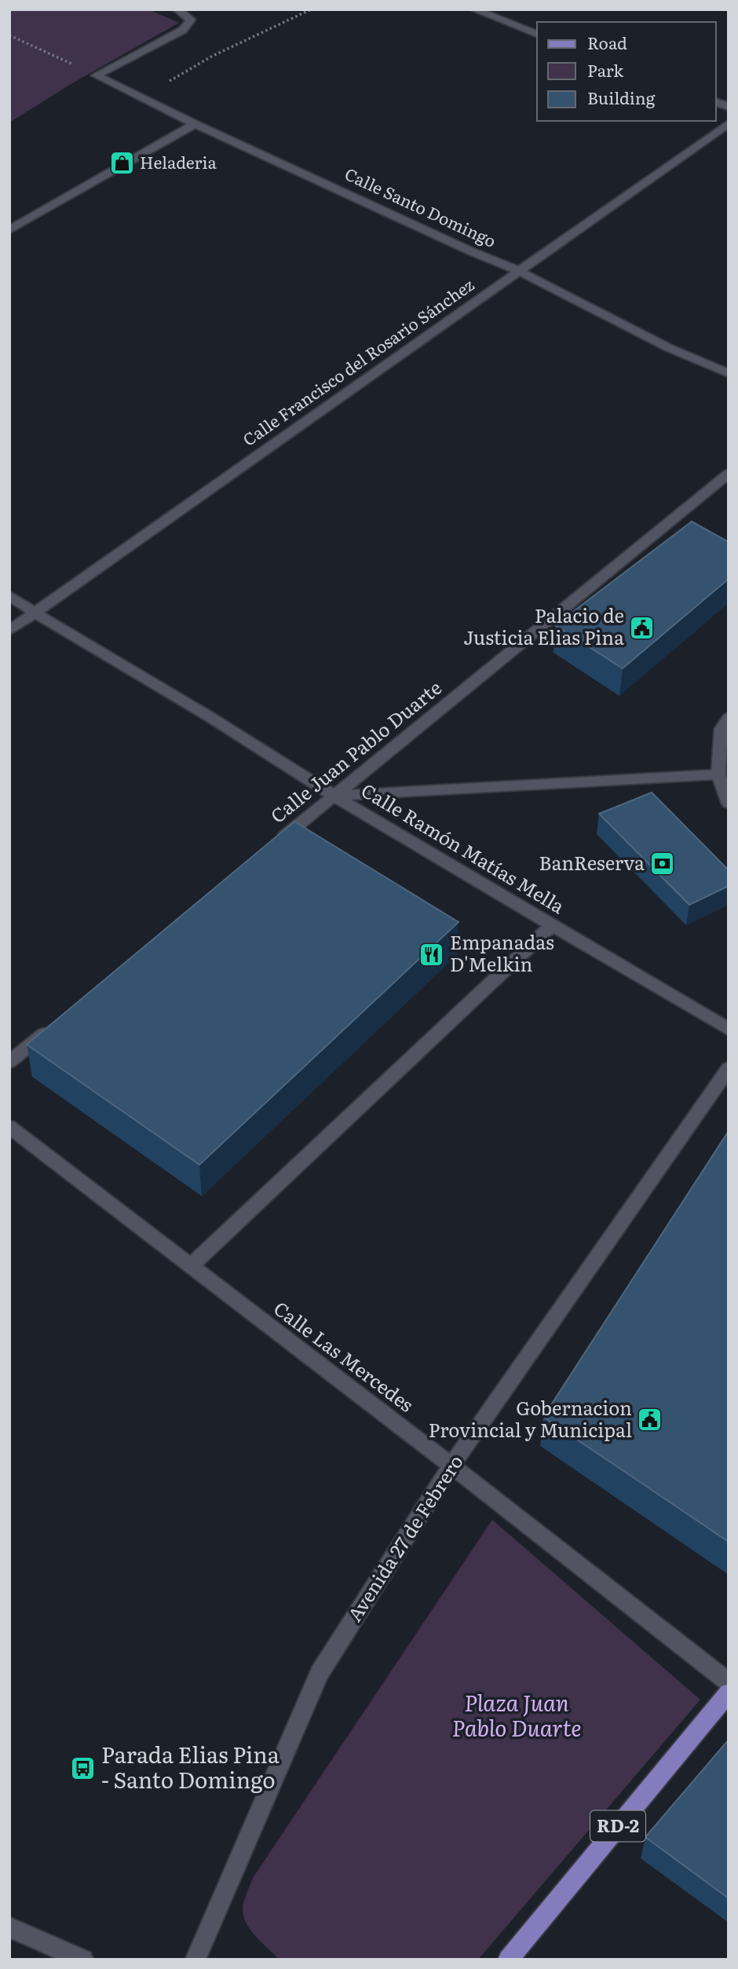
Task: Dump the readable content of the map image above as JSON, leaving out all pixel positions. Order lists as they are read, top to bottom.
{
  "streets": {
    "main road": ["RD-2"],
    "street": [
      "Calle Santo Domingo",
      "Calle Francisco del Rosario Sánchez",
      "Calle Juan Pablo Duarte",
      "Calle Ramón Matías Mella",
      "Calle Las Mercedes",
      "Avenida 27 de Febrero"
    ]
  },
  "crossings": [
    ["Calle Santo Domingo", "Calle Francisco del Rosario Sánchez"],
    ["Calle Francisco del Rosario Sánchez", "Calle Ramón Matías Mella"],
    ["Calle Juan Pablo Duarte", "Calle Ramón Matías Mella"],
    ["Calle Las Mercedes", "Avenida 27 de Febrero"]
  ],
  "parks": ["Plaza Juan Pablo Duarte"],
  "places": {
    "shop": ["Heladeria"],
    "public building": ["Palacio de Justicia Elias Pina", "Gobernacion Provincial y Municipal"],
    "bank": ["BanReserva"],
    "restaurant": ["Empanadas D'Melkin"],
    "bus stop": ["Parada Elias Pina - Santo Domingo"]
  },
  "legend": ["Road", "Park", "Building"]
}
